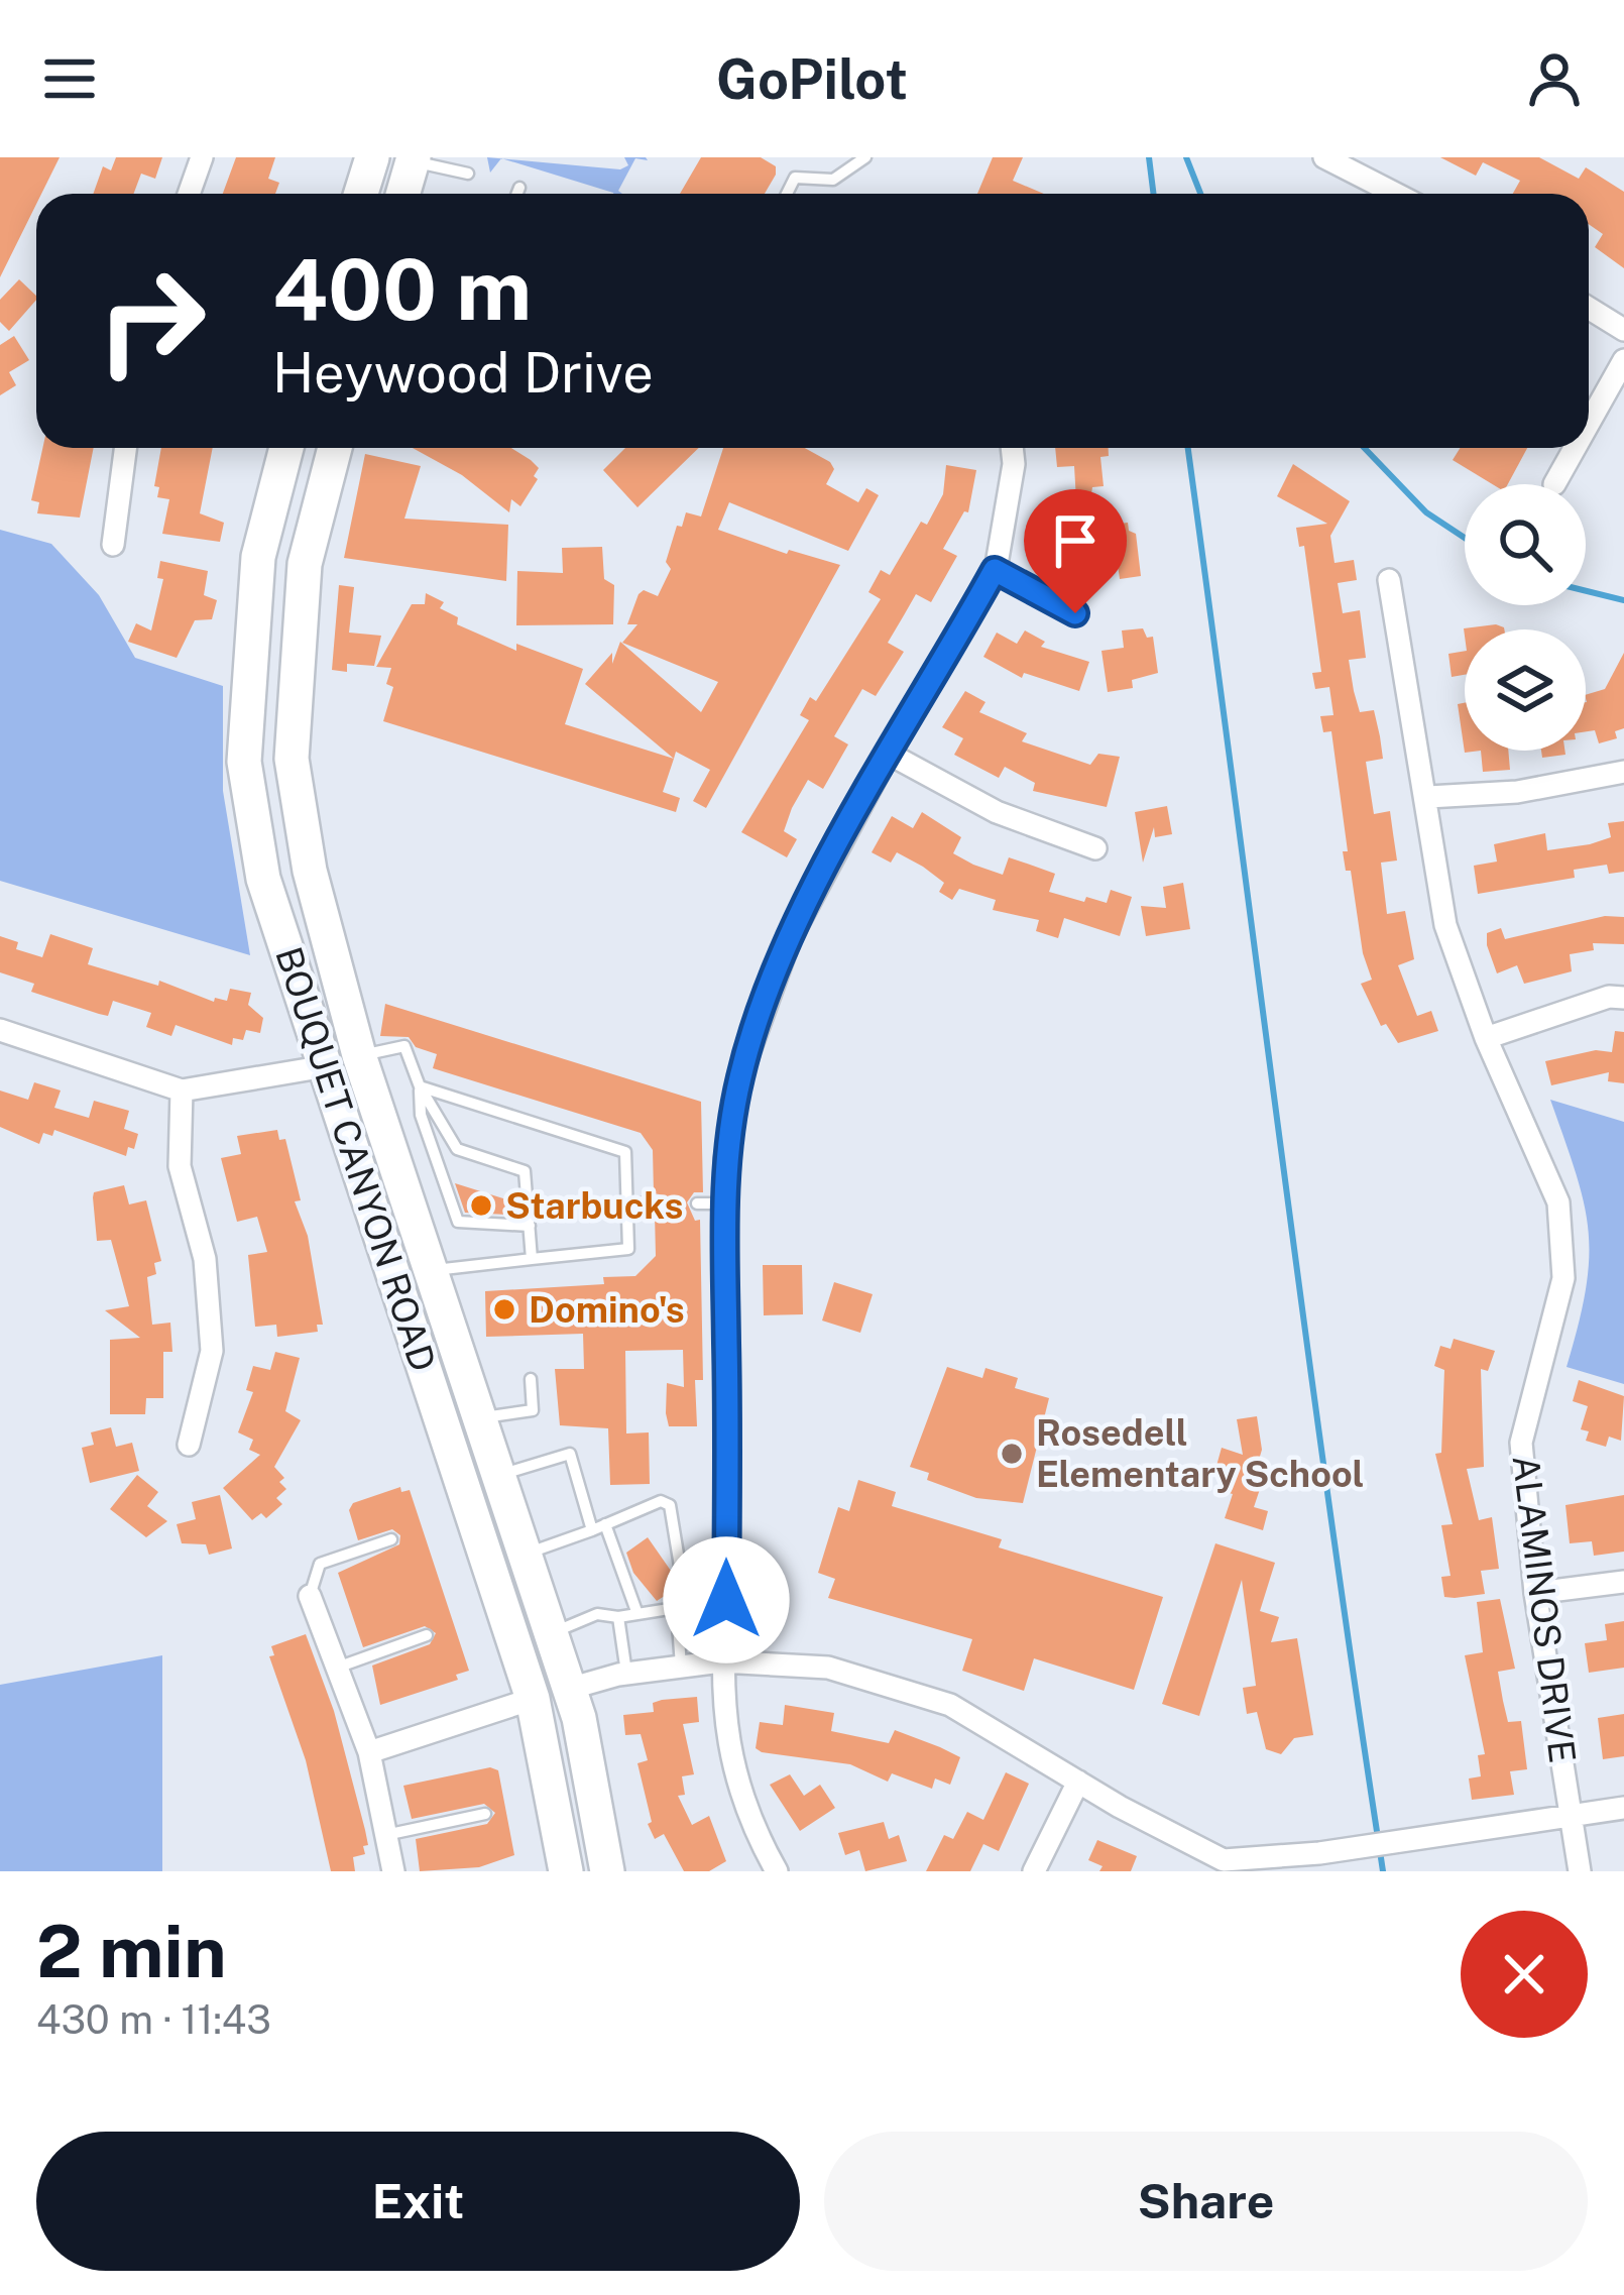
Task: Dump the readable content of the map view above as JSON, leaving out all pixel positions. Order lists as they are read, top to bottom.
{
  "streets": {
    "main road": ["BOUQUET CANYON ROAD"],
    "street": ["ALAMINOS DRIVE"]
  },
  "places": ["Starbucks", "Domino's", "Rosedell Elementary School"],
  "page": {
    "header": "GoPilot",
    "turn": ["400 m", "Heywood Drive"],
    "heading": ["2 min", "430 m · 11:43"],
    "buttons": ["Exit", "Share"]
  }
}
